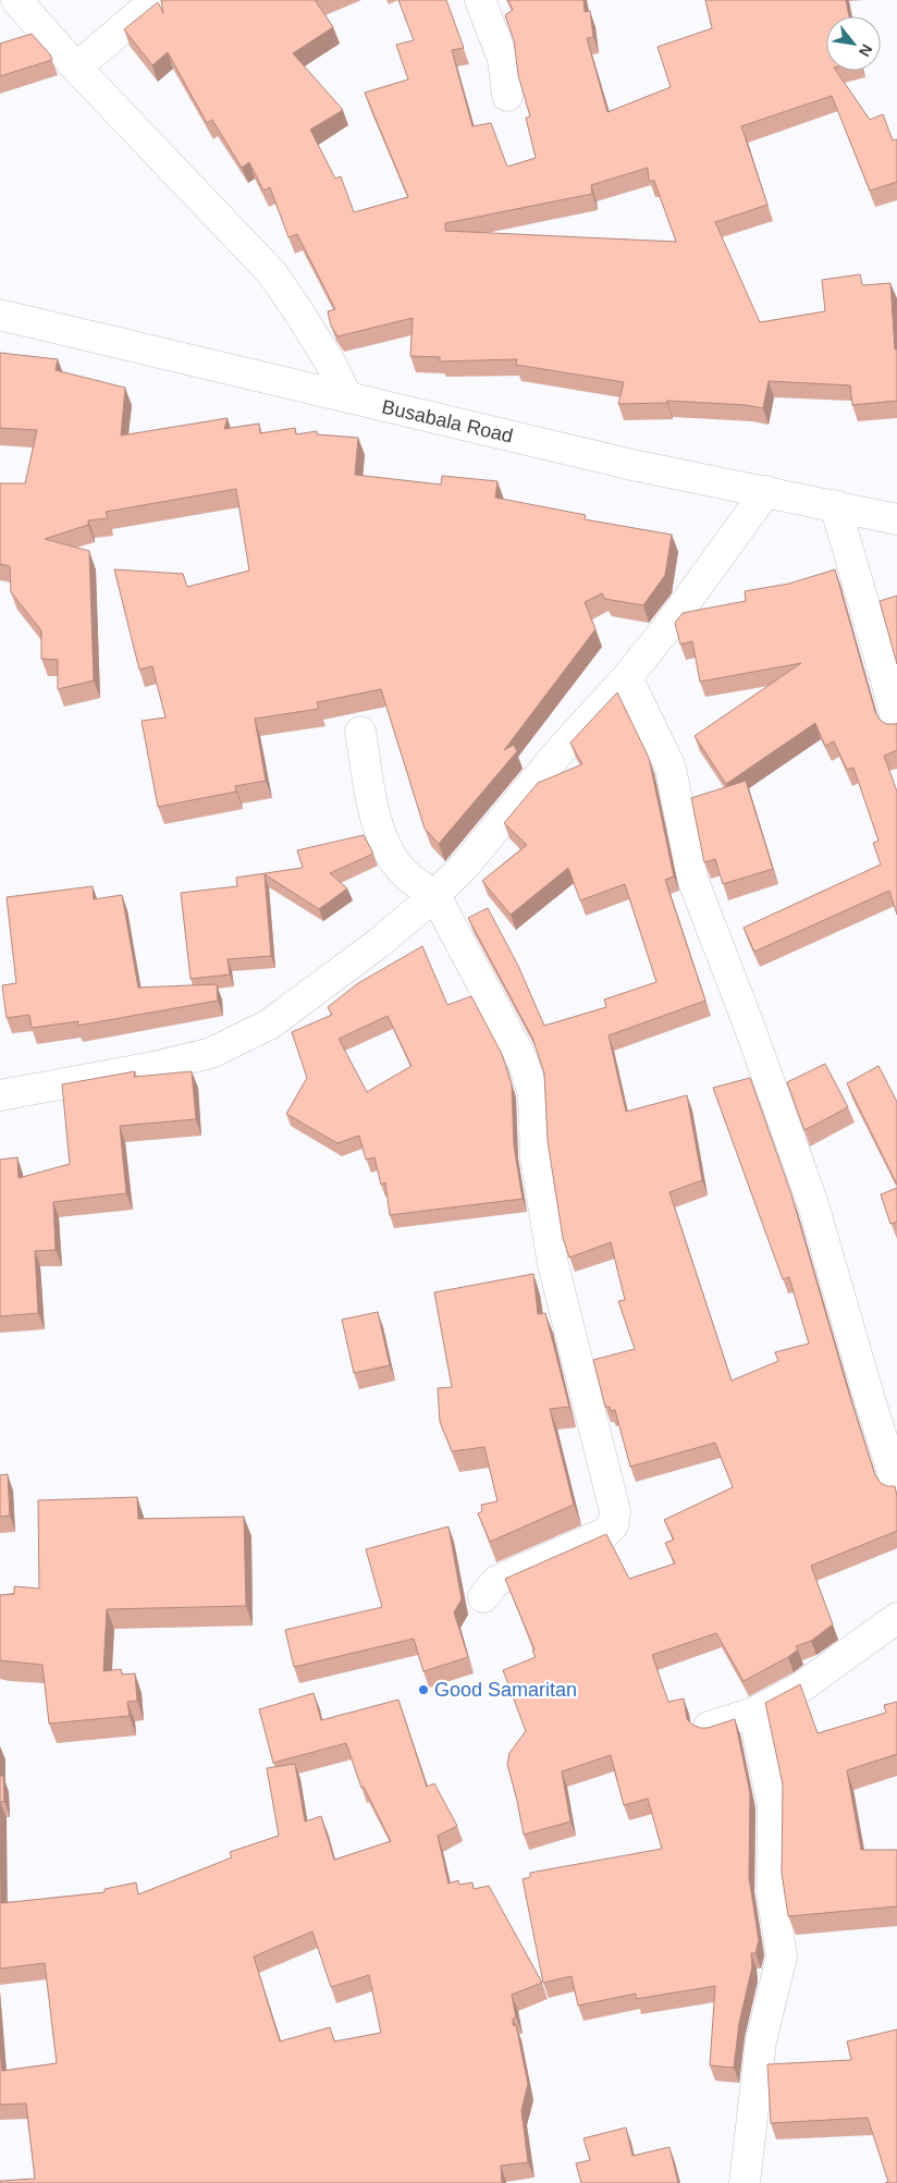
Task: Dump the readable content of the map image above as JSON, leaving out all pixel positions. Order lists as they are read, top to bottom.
{
  "streets": {
    "street": ["Busabala Road"]
  },
  "places": ["Good Samaritan"],
  "north": "bottom right"
}
